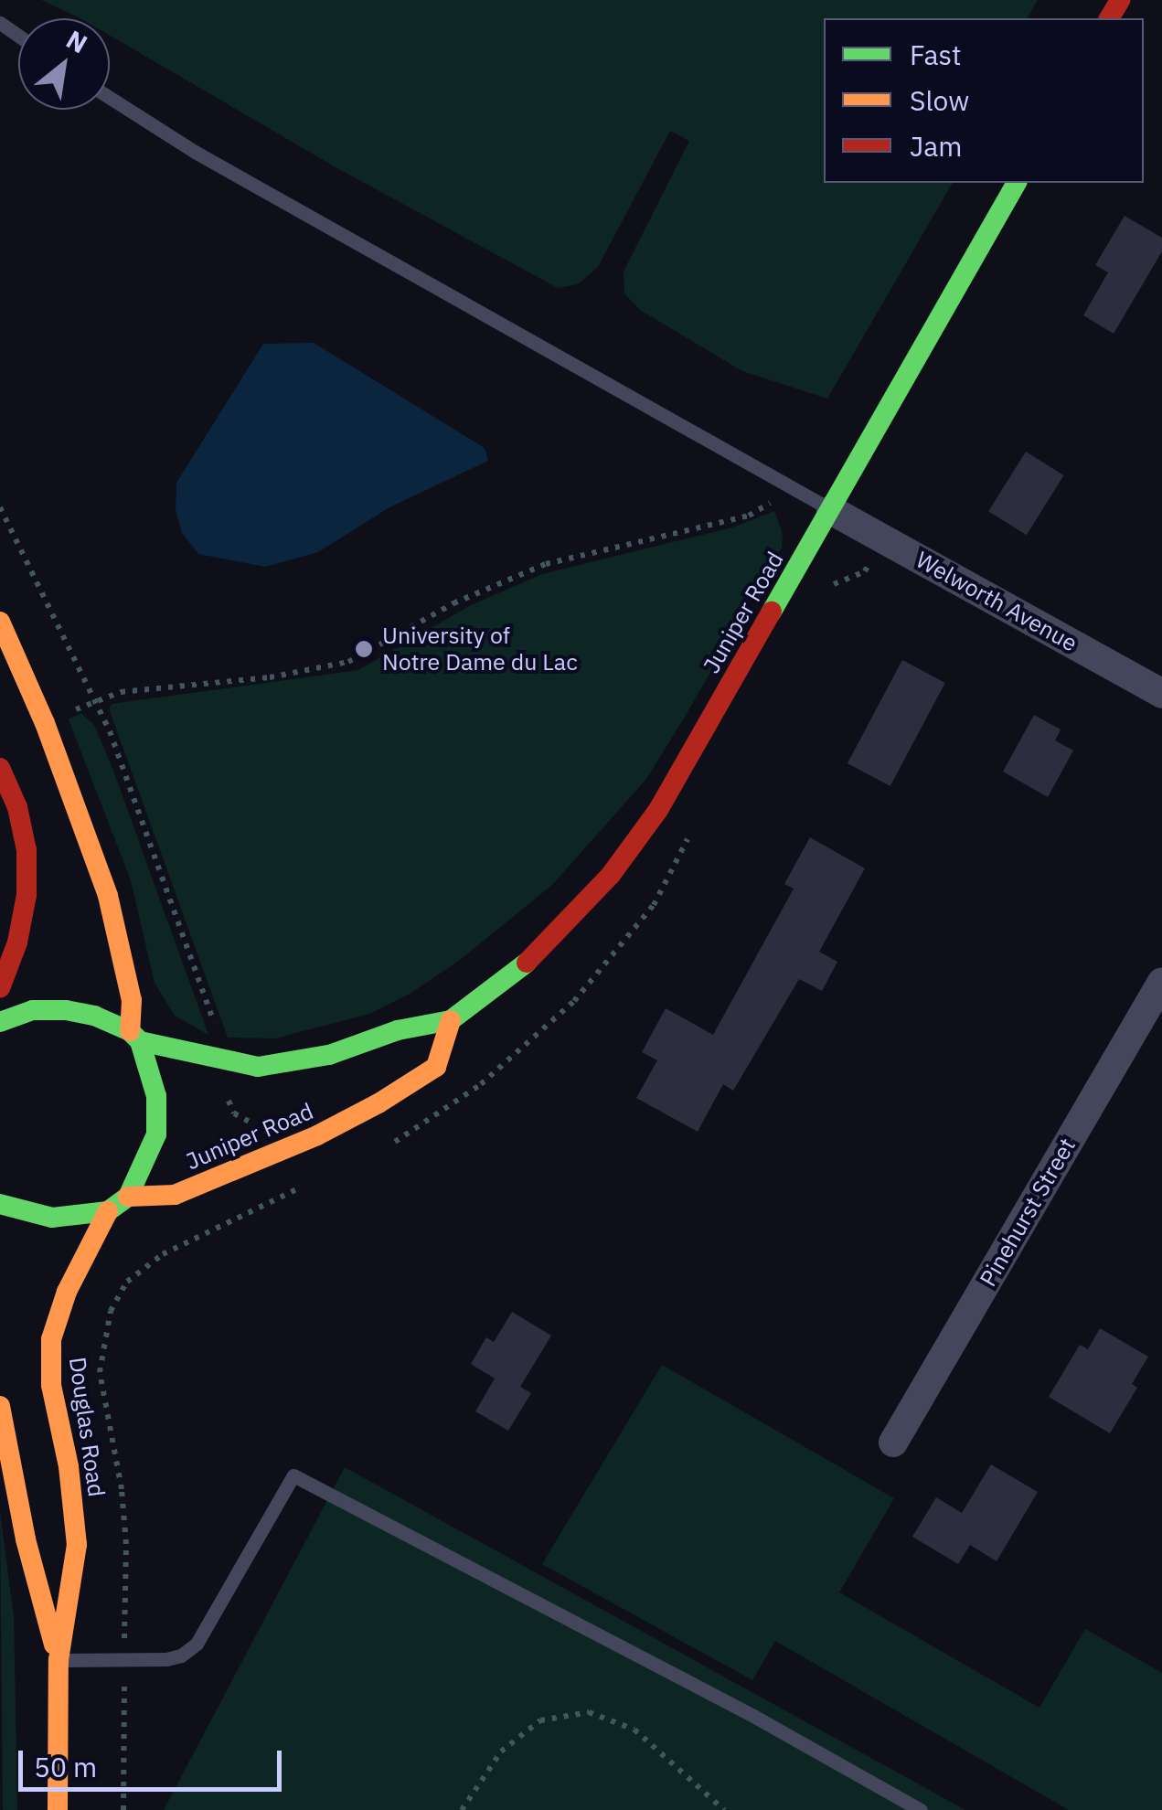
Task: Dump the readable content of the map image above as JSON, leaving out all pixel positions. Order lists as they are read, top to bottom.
{
  "streets": {
    "street": [
      "Welworth Avenue",
      "Juniper Road",
      "Pinehurst Street",
      "Douglas Road"
    ]
  },
  "crossings": [
    ["Welworth Avenue", "Juniper Road"]
  ],
  "places": ["University of Notre Dame du Lac"],
  "legend": ["Fast", "Slow", "Jam"],
  "scale_bar": "50 m",
  "north": "top right"
}
